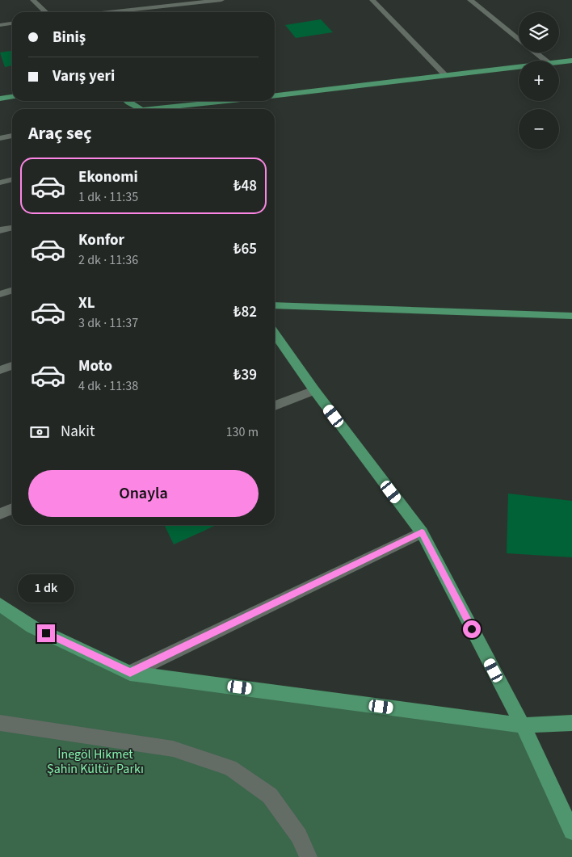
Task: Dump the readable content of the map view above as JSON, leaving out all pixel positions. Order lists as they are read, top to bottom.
{
  "parks": ["İnegöl Hikmet Şahin Kültür Parkı"],
  "page": {
    "map_buttons": ["+", "−"],
    "banner": ["Biniş", "Varış yeri"],
    "heading": "Araç seç",
    "list": [
      {
        "name": "Ekonomi",
        "note": "1 dk · 11:35",
        "value": "₺48"
      },
      {
        "name": "Konfor",
        "note": "2 dk · 11:36",
        "value": "₺65"
      },
      {
        "name": "XL",
        "note": "3 dk · 11:37",
        "value": "₺82"
      },
      {
        "name": "Moto",
        "note": "4 dk · 11:38",
        "value": "₺39"
      }
    ],
    "pay": ["Nakit", "130 m"],
    "buttons": "Onayla",
    "bubble": "1 dk"
  }
}
